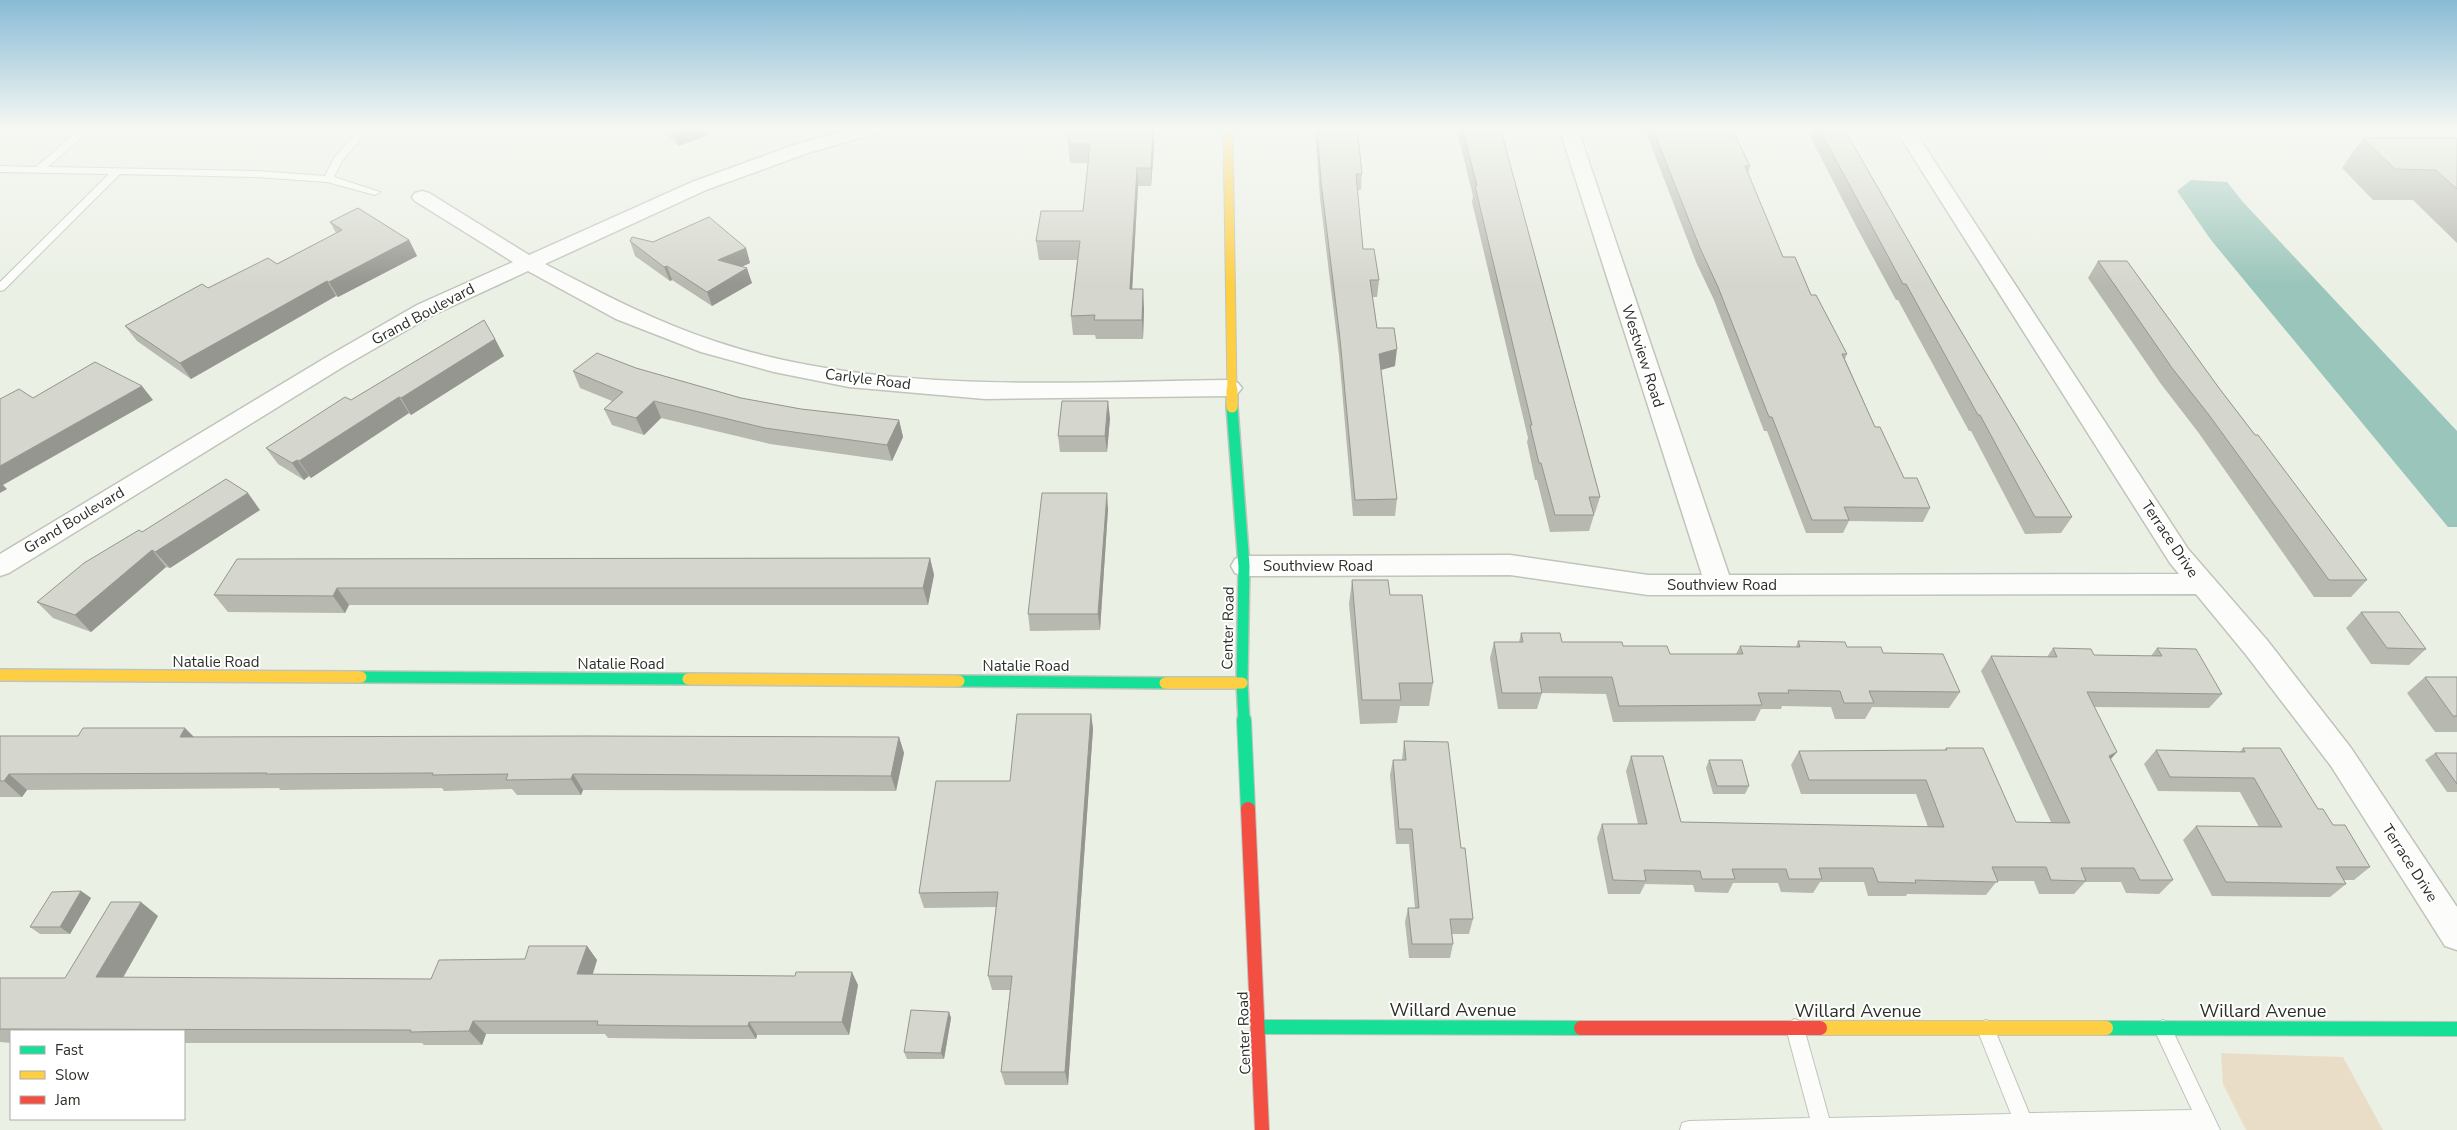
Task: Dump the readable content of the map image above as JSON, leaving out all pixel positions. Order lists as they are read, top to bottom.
{
  "streets": {
    "street": [
      "Grand Boulevard",
      "Westview Road",
      "Carlyle Road",
      "Terrace Drive",
      "Southview Road",
      "Center Road",
      "Natalie Road",
      "Willard Avenue"
    ]
  },
  "crossings": [
    ["Grand Boulevard", "Carlyle Road"],
    ["Westview Road", "Southview Road"],
    ["Carlyle Road", "Center Road"],
    ["Terrace Drive", "Southview Road"],
    ["Southview Road", "Center Road"],
    ["Center Road", "Natalie Road"],
    ["Center Road", "Willard Avenue"]
  ],
  "legend": ["Fast", "Slow", "Jam"]
}
